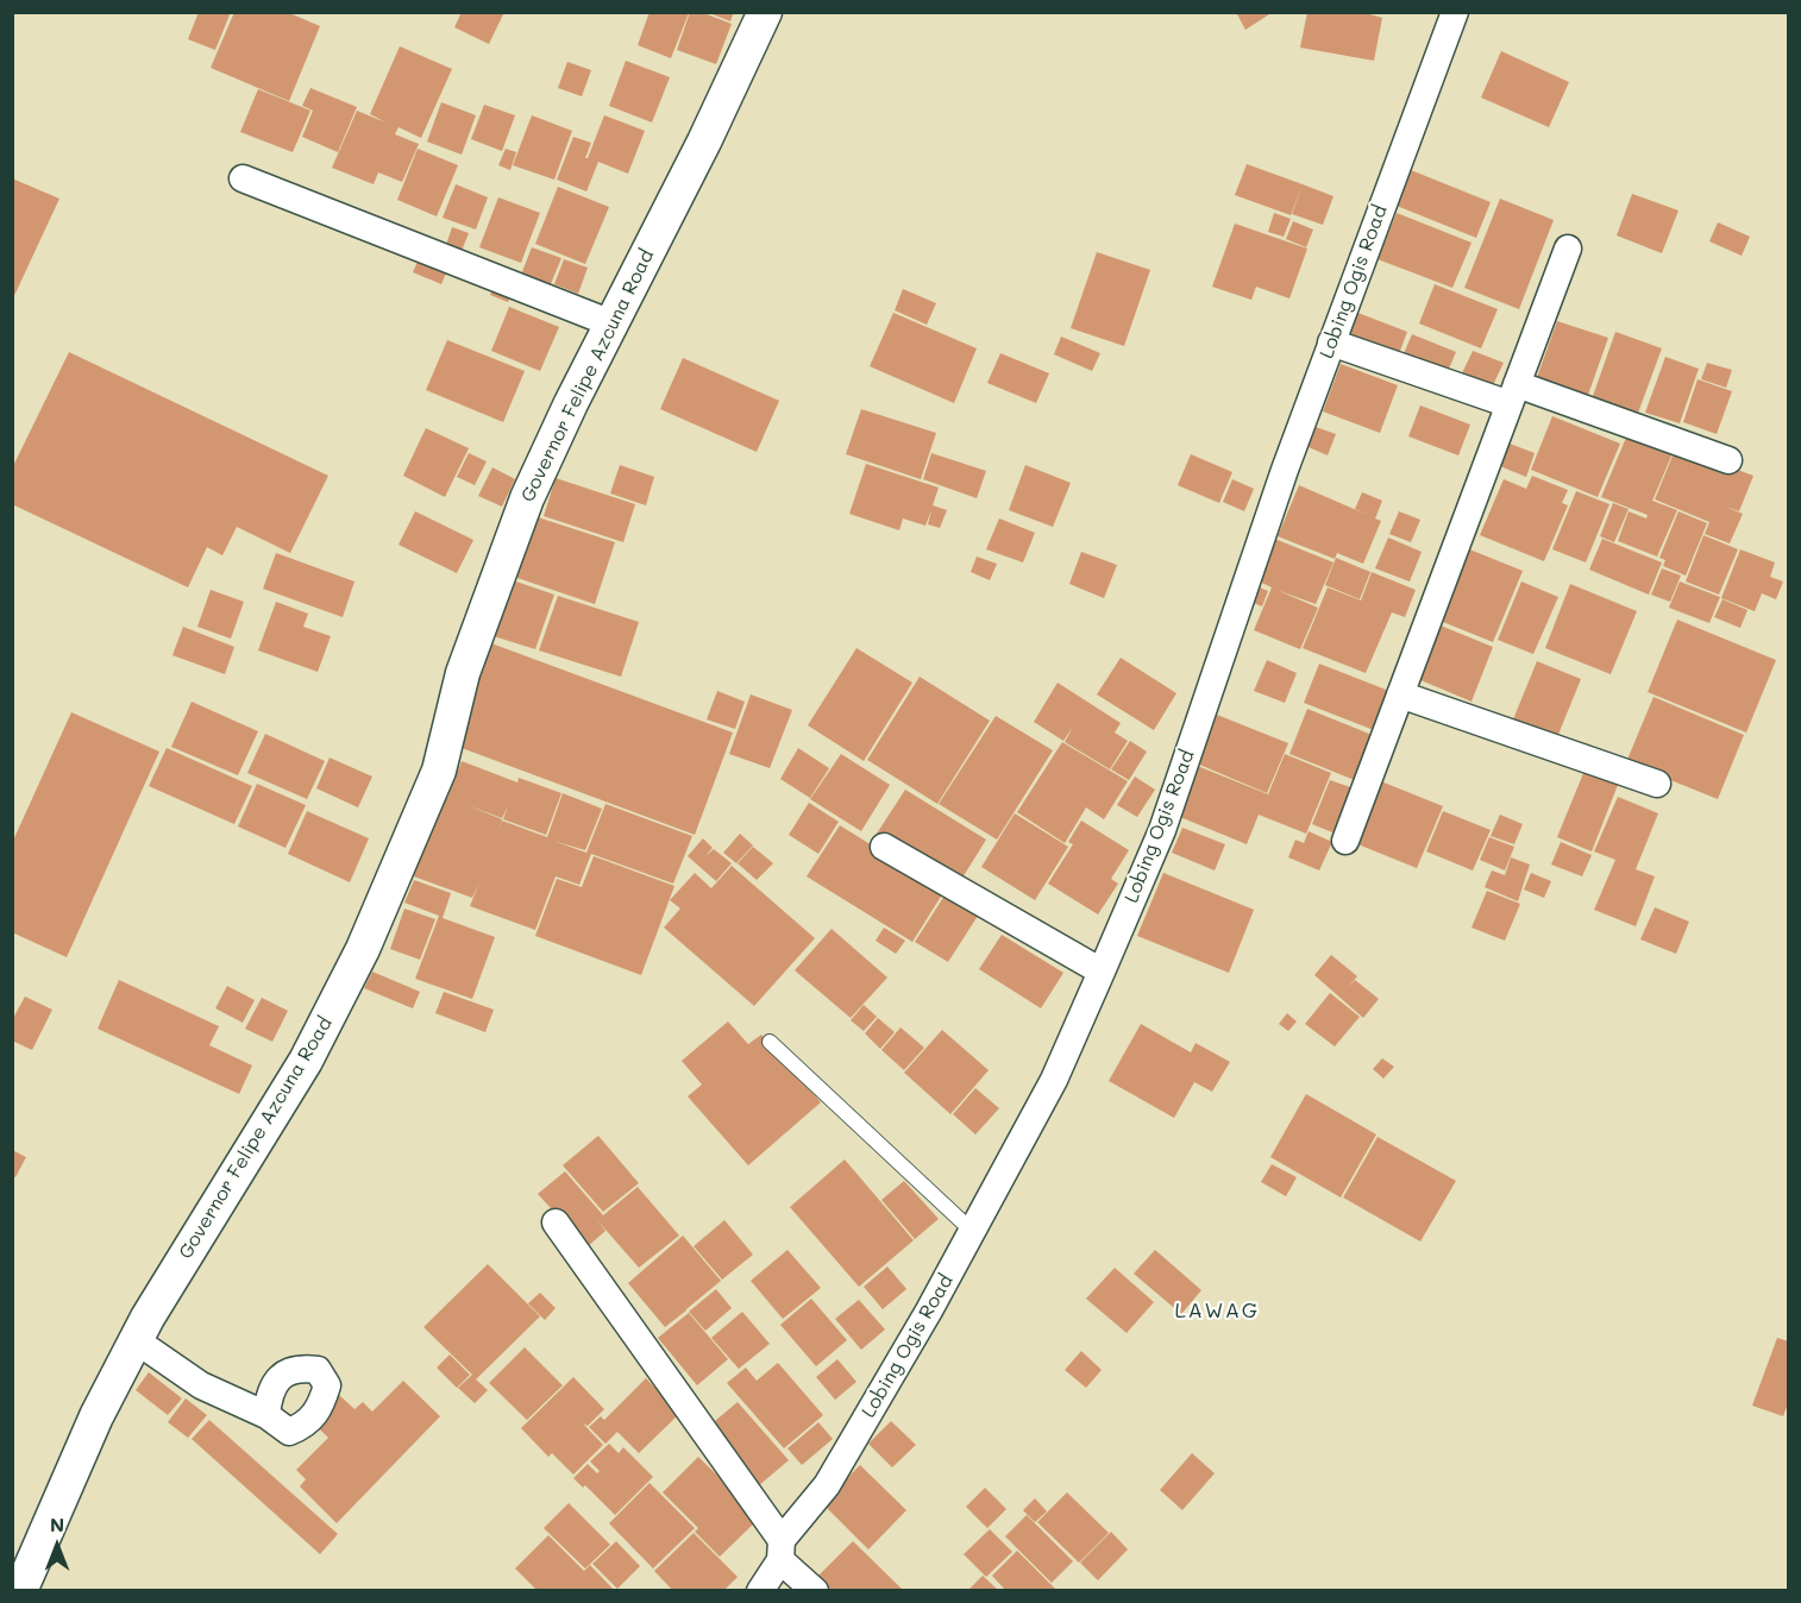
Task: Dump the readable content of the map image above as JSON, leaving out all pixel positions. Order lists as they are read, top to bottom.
{
  "streets": {
    "street": ["Lobing Ogis Road", "Governor Felipe Azcuna Road"]
  },
  "districts": ["LAWAG"],
  "north": "top"
}
